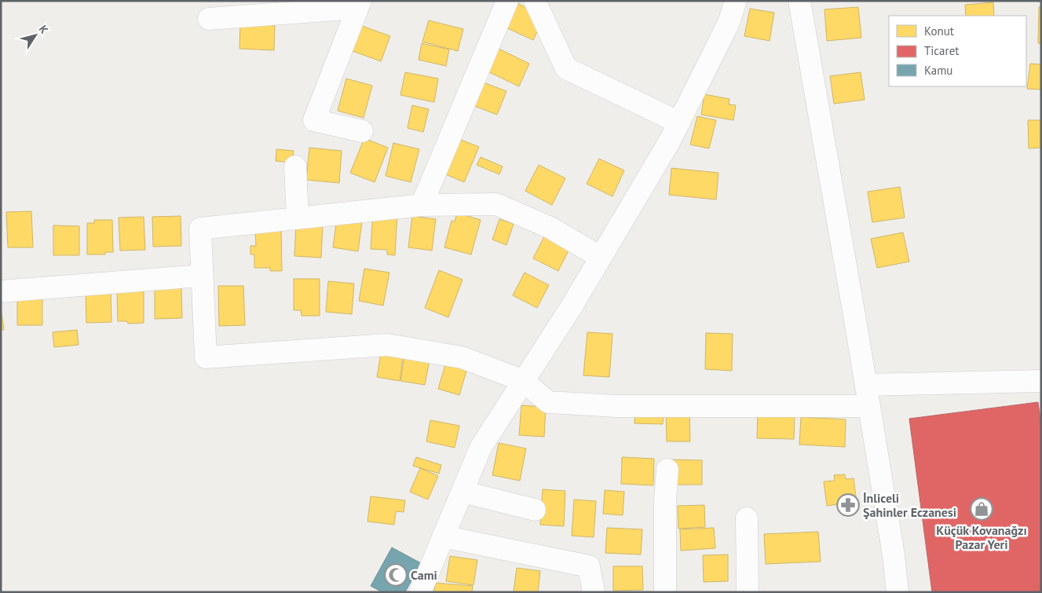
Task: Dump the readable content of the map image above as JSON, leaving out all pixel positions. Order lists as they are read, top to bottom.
{
  "places": {
    "pharmacy": ["İnliceli Şahinler Eczanesi"],
    "shop": ["Küçük Kovanağzı Pazar Yeri"],
    "mosque": ["Cami"]
  },
  "legend": ["Konut", "Ticaret", "Kamu"],
  "north": "top right"
}
